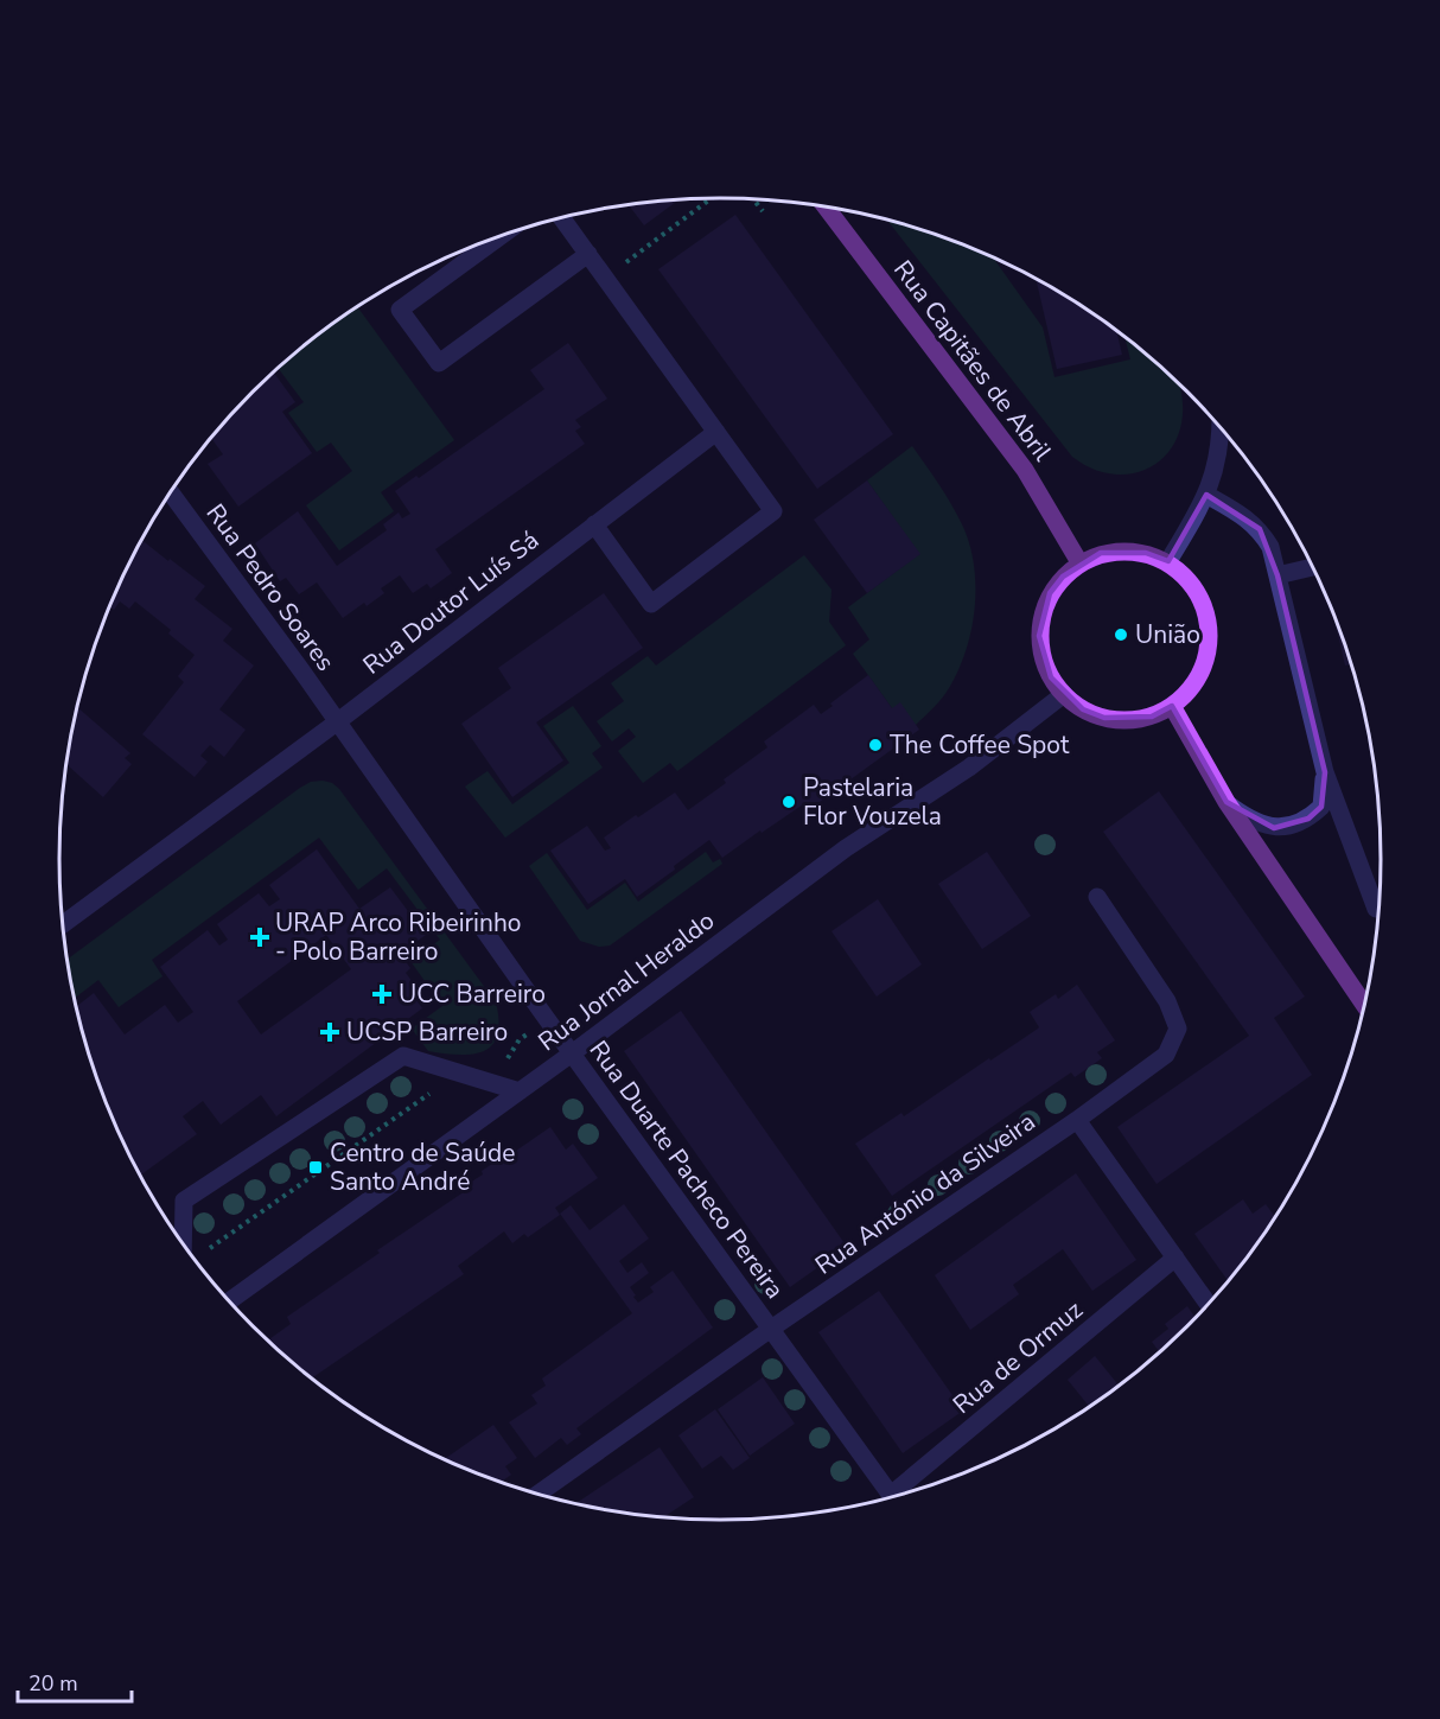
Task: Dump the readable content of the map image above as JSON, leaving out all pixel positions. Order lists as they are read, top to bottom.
{
  "streets": {
    "main road": ["Rua Capitães de Abril"],
    "street": [
      "Rua Pedro Soares",
      "Rua Doutor Luís Sá",
      "Rua Jornal Heraldo",
      "Rua Duarte Pacheco Pereira",
      "Rua António da Silveira",
      "Rua de Ormuz"
    ]
  },
  "crossings": [
    ["Rua Capitães de Abril", "Rua Jornal Heraldo"],
    ["Rua Pedro Soares", "Rua Doutor Luís Sá"],
    ["Rua Pedro Soares", "Rua Duarte Pacheco Pereira"],
    ["Rua Doutor Luís Sá", "Rua Duarte Pacheco Pereira"],
    ["Rua Jornal Heraldo", "Rua Duarte Pacheco Pereira"],
    ["Rua Duarte Pacheco Pereira", "Rua António da Silveira"]
  ],
  "places": {
    "other": ["União", "The Coffee Spot", "Pastelaria Flor Vouzela"],
    "health": ["URAP Arco Ribeirinho - Polo Barreiro", "UCC Barreiro", "UCSP Barreiro"],
    "transit": ["Centro de Saúde Santo André"]
  },
  "scale_bar": "20 m"
}
